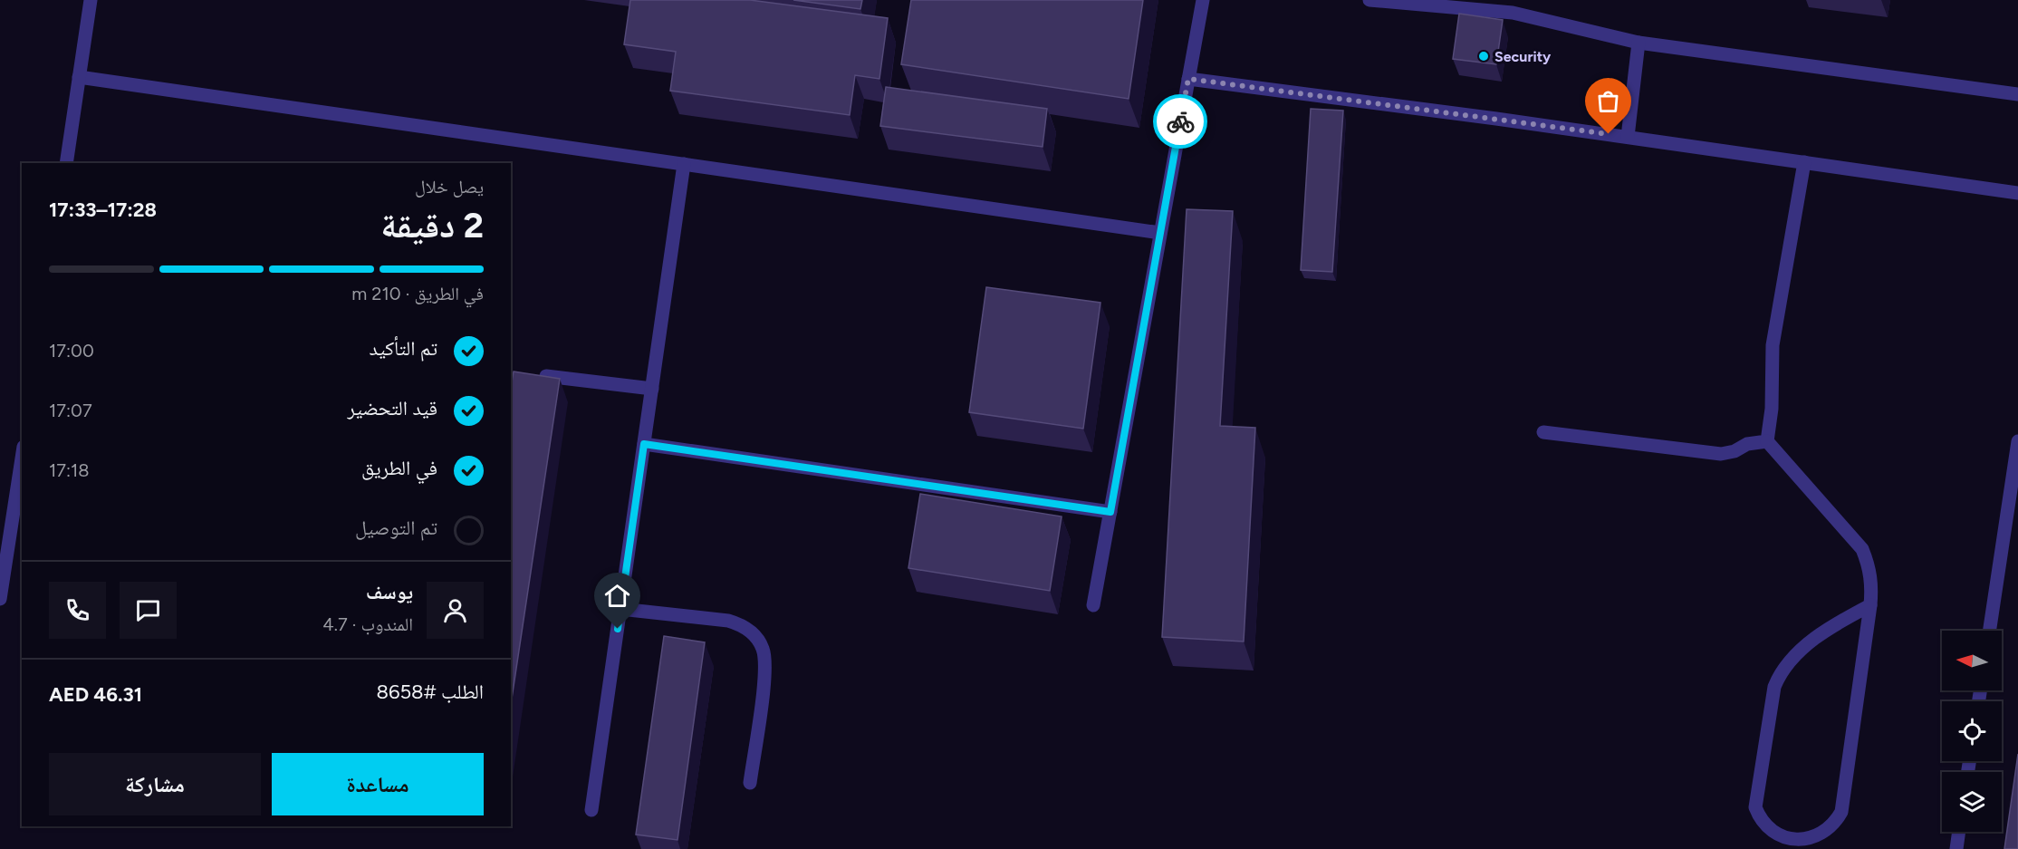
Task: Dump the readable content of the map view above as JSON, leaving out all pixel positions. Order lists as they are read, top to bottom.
{
  "places": ["Security"],
  "north": "left",
  "page": {
    "heading": ["2 دقيقة", "يصل خلال", "17:28–17:33"],
    "panel": [
      "يوسف",
      "المندوب · 4.7",
      "الطلب #8658",
      "AED 46.31"
    ],
    "bar": "في الطريق · 210 m",
    "list": [
      ["تم التأكيد", "17:00"],
      ["قيد التحضير", "17:07"],
      ["في الطريق", "17:18"],
      "تم التوصيل"
    ],
    "buttons": ["مساعدة", "مشاركة"]
  }
}
